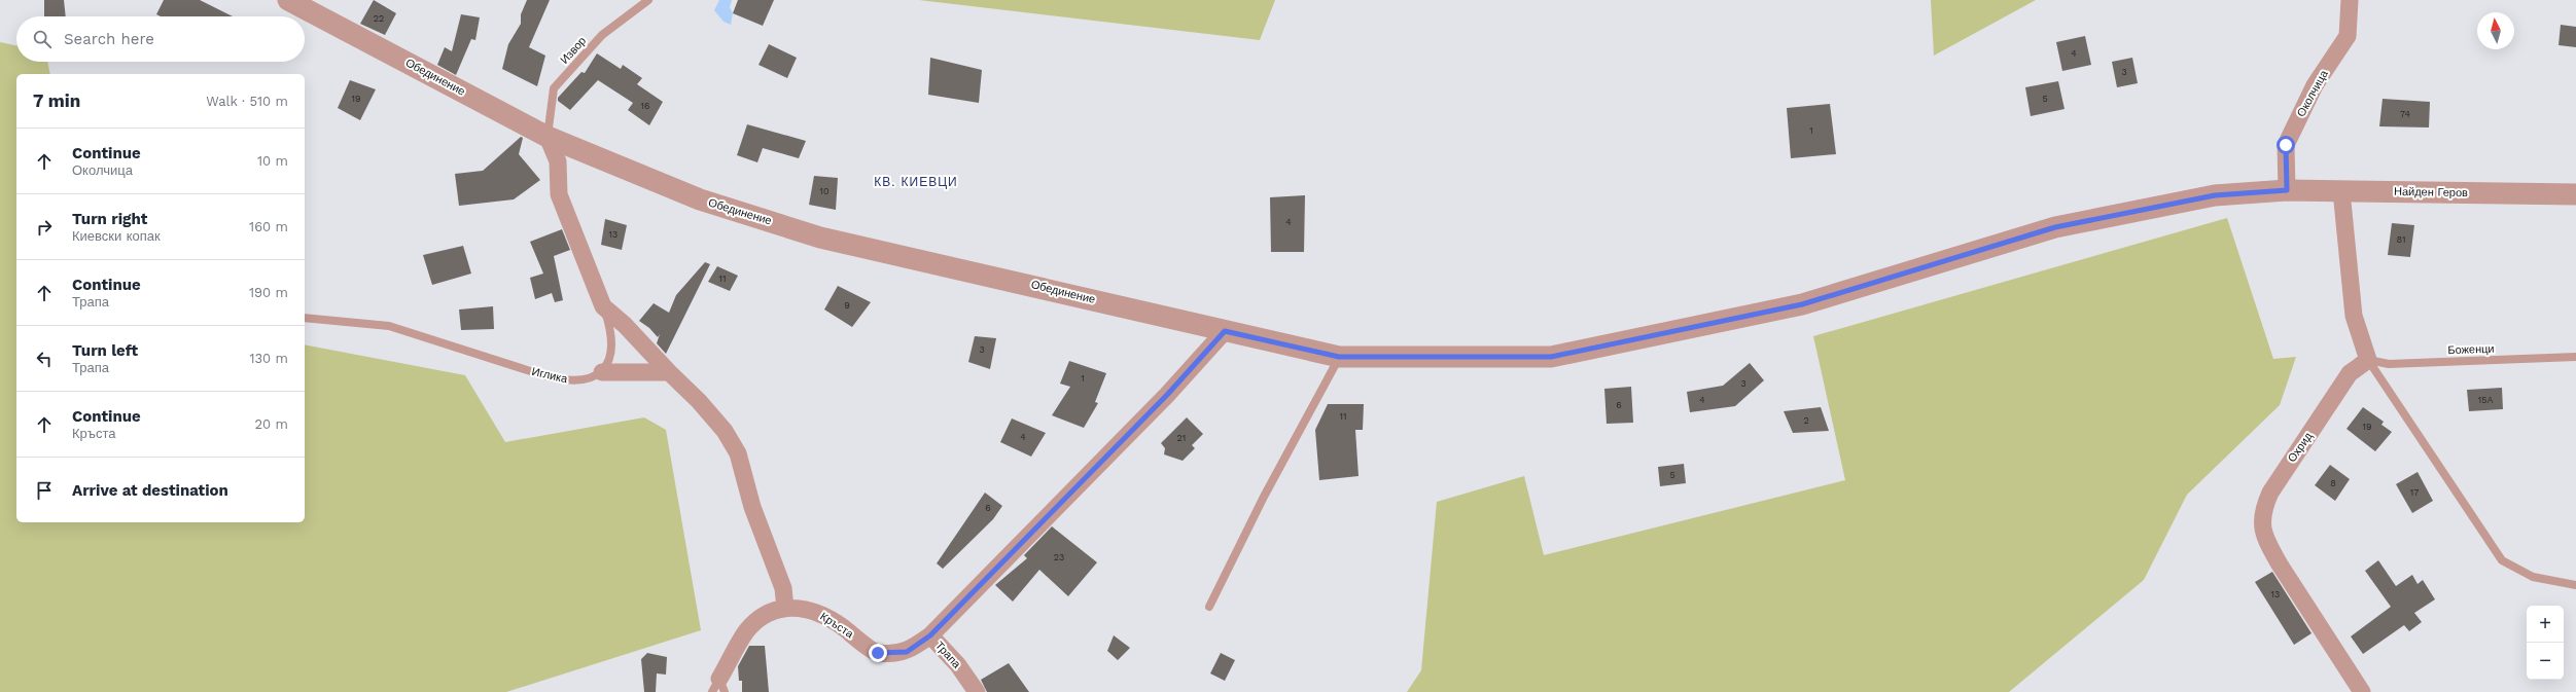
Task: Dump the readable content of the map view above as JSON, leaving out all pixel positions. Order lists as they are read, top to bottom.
{
  "streets": {
    "street": [
      "Обединение",
      "Околчица",
      "Найден Геров",
      "Охрид",
      "Кръста",
      "Трапа"
    ],
    "lane": ["Извор", "Боженци", "Иглика"]
  },
  "crossings": [
    ["Извор", "Обединение"],
    ["Обединение", "Трапа"],
    ["Околчица", "Найден Геров"],
    ["Боженци", "Охрид"],
    ["Кръста", "Трапа"]
  ],
  "districts": ["КВ. КИЕВЦИ"],
  "house_numbers": [
    "22",
    "4",
    "3",
    "19",
    "5",
    "16",
    "74",
    "1",
    "10",
    "4",
    "13",
    "81",
    "11",
    "9",
    "3",
    "1",
    "3",
    "4",
    "15A",
    "6",
    "11",
    "2",
    "19",
    "4",
    "21",
    "5",
    "8",
    "17",
    "6",
    "23",
    "13"
  ],
  "north": "top",
  "page": {
    "search": "Search here",
    "heading": ["7 min", "Walk · 510 m"],
    "list": [
      ["Continue", "Околчица", "10 m"],
      ["Turn right", "Киевски копак", "160 m"],
      ["Continue", "Трапа", "190 m"],
      ["Turn left", "Трапа", "130 m"],
      ["Continue", "Кръста", "20 m"],
      "Arrive at destination"
    ],
    "map_buttons": ["+", "−"]
  }
}
